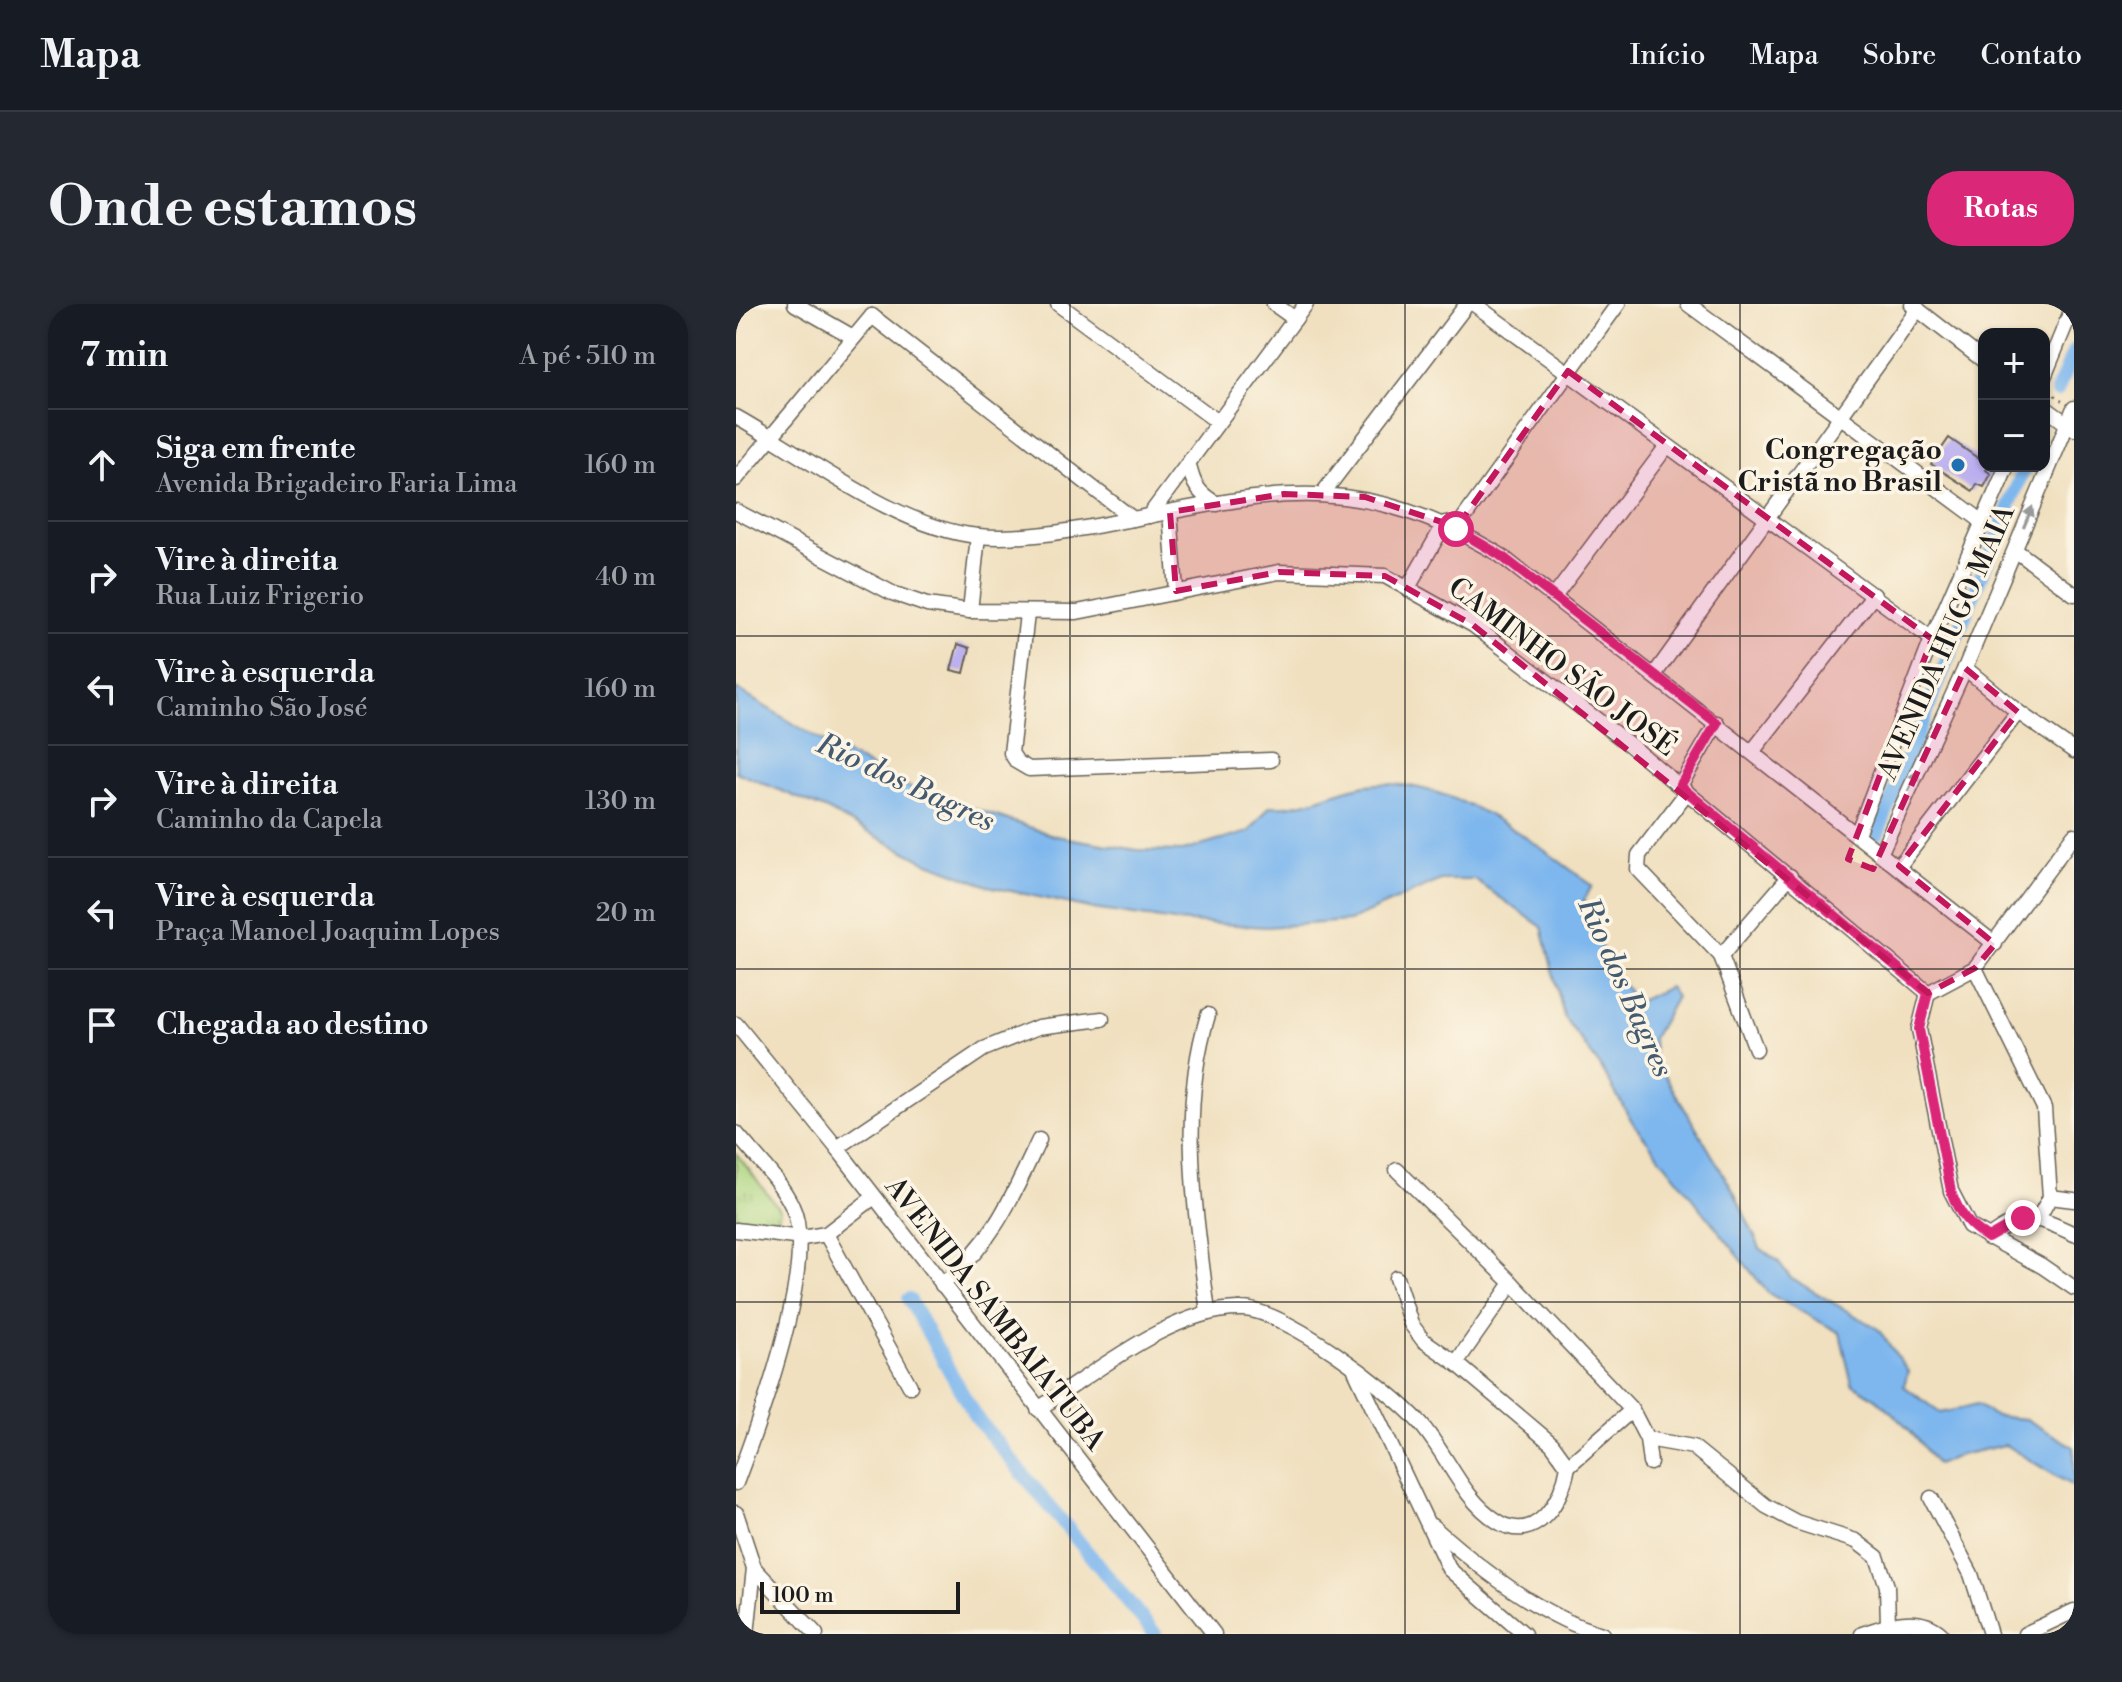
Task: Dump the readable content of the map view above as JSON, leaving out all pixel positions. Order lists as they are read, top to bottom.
{
  "streets": {
    "street": ["AVENIDA HUGO MAIA", "CAMINHO SÃO JOSÉ", "AVENIDA SAMBAIATUBA"]
  },
  "water": ["Rio dos Bagres"],
  "places": ["Congregação Cristã no Brasil"],
  "scale_bar": "100 m",
  "page": {
    "header": "Mapa",
    "nav": [
      "Início",
      "Mapa",
      "Sobre",
      "Contato"
    ],
    "buttons": "Rotas",
    "title": "Onde estamos",
    "heading": ["7 min", "A pé · 510 m"],
    "map_buttons": ["+", "−"],
    "list": [
      ["Siga em frente", "Avenida Brigadeiro Faria Lima", "160 m"],
      ["Vire à direita", "Rua Luiz Frigerio", "40 m"],
      ["Vire à esquerda", "Caminho São José", "160 m"],
      ["Vire à direita", "Caminho da Capela", "130 m"],
      ["Vire à esquerda", "Praça Manoel Joaquim Lopes", "20 m"],
      "Chegada ao destino"
    ],
    "scale": "100 m"
  }
}
